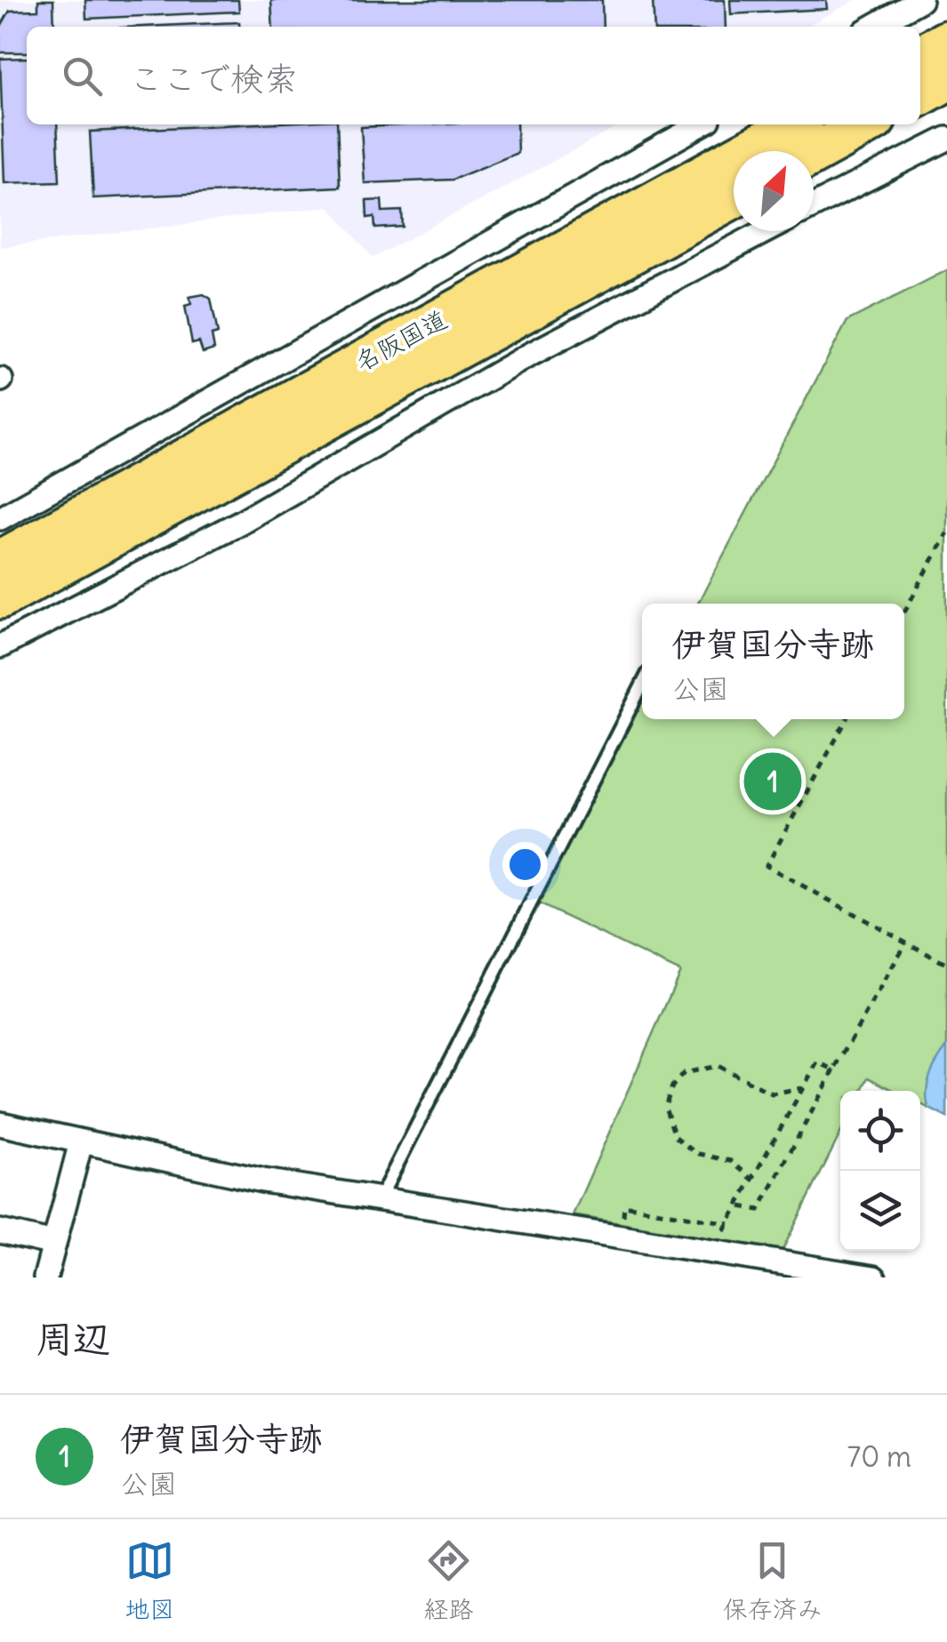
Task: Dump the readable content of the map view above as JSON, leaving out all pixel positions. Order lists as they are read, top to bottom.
{
  "streets": {
    "highway": ["名阪国道"]
  },
  "north": "top right",
  "page": {
    "search": "ここで検索",
    "popup": ["伊賀国分寺跡", "公園"],
    "pins": "1",
    "heading": "周辺",
    "list": [
      {
        "mark": "1",
        "name": "伊賀国分寺跡",
        "note": "公園",
        "value": "70 m"
      }
    ],
    "nav": ["地図", "経路", "保存済み"]
  }
}
